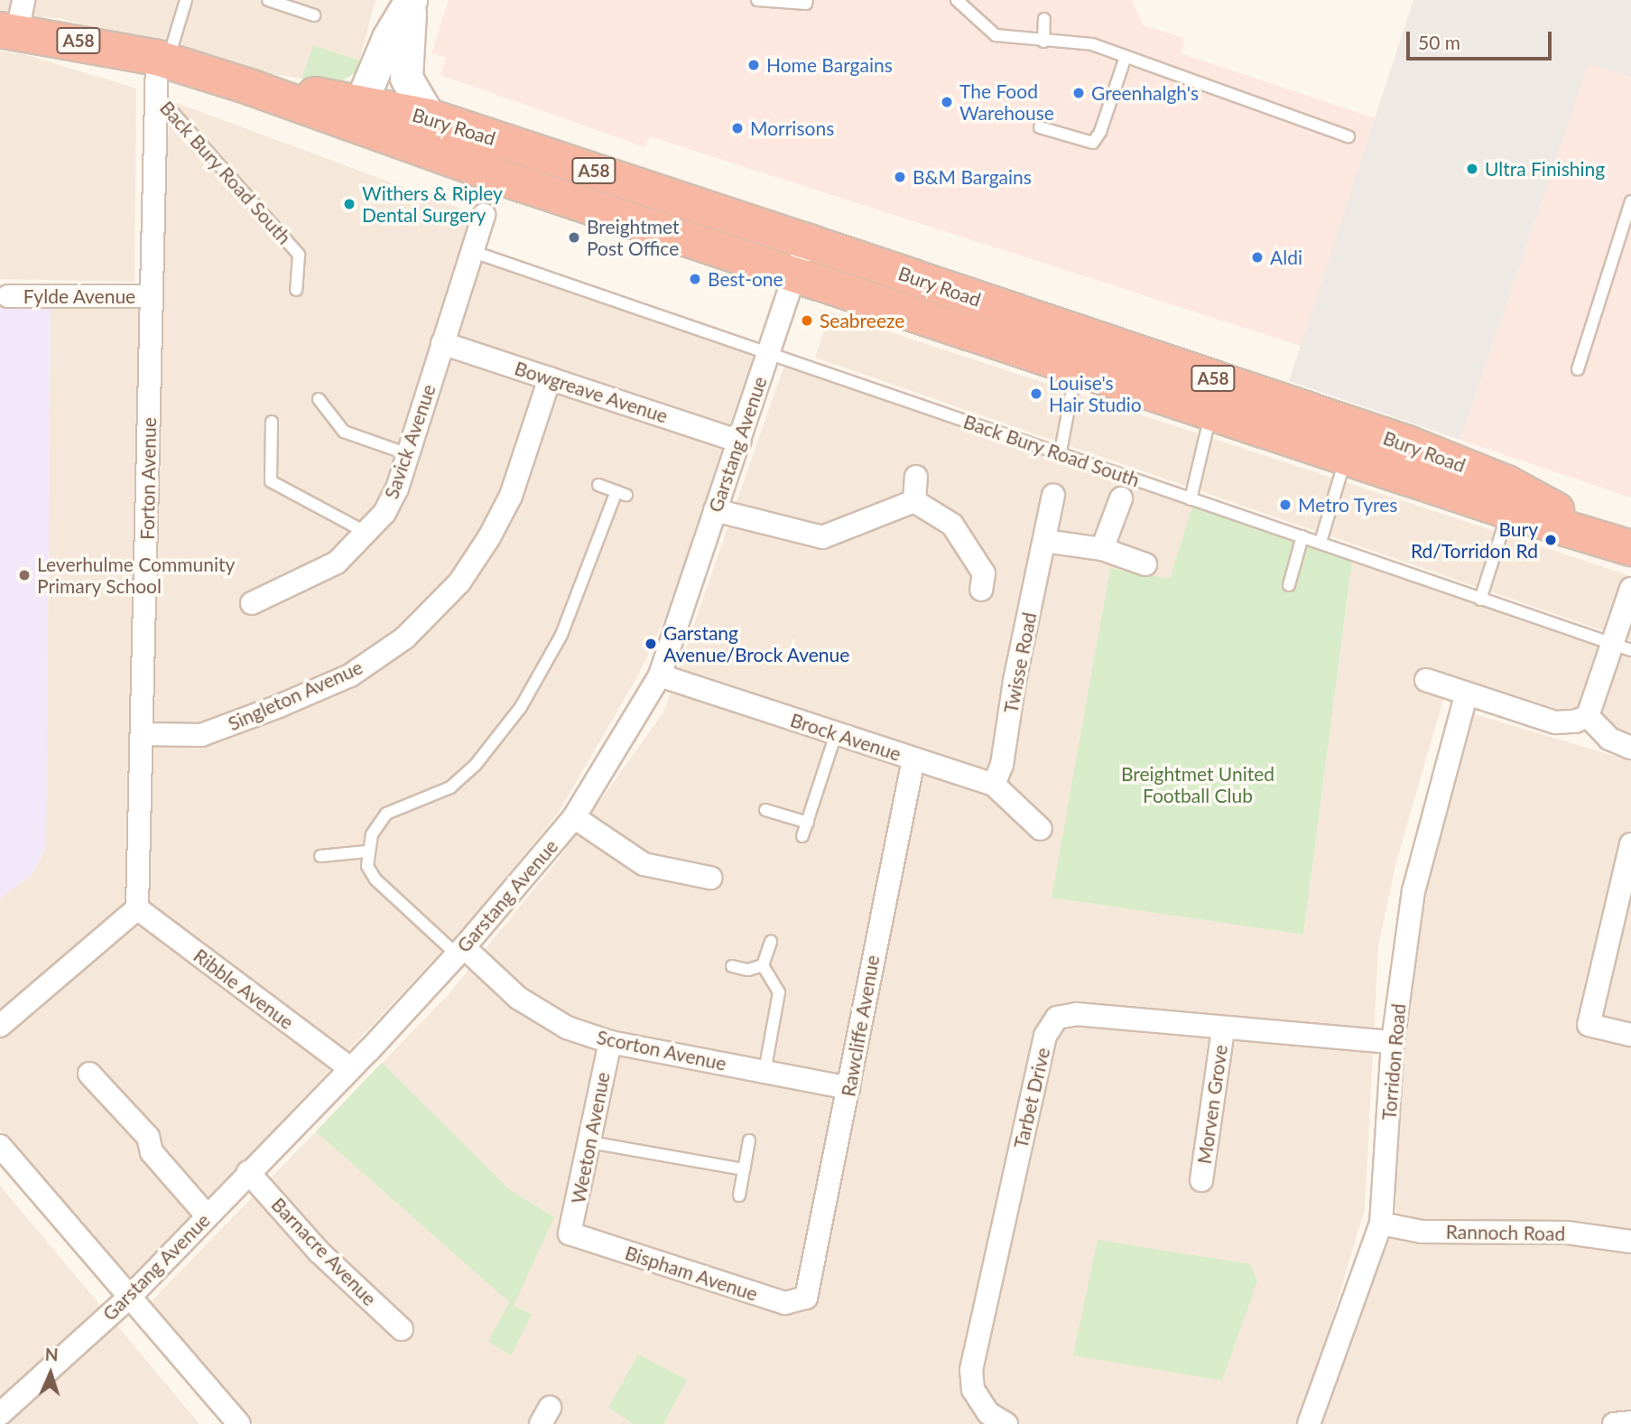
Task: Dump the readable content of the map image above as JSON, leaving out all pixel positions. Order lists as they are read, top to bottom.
{
  "streets": {
    "highway": ["A58", "Bury Road"],
    "street": [
      "Fylde Avenue",
      "Bowgreave Avenue",
      "Savick Avenue",
      "Garstang Avenue",
      "Forton Avenue",
      "Twisse Road",
      "Singleton Avenue",
      "Brock Avenue",
      "Ribble Avenue",
      "Rawcliffe Avenue",
      "Scorton Avenue",
      "Torridon Road",
      "Tarbet Drive",
      "Morven Grove",
      "Weeton Avenue",
      "Rannoch Road",
      "Barnacre Avenue",
      "Bispham Avenue"
    ],
    "lane": ["Back Bury Road South"]
  },
  "crossings": [
    ["Bury Road", "Back Bury Road South"],
    ["Bury Road", "Garstang Avenue"],
    ["Bury Road", "Forton Avenue"],
    ["Back Bury Road South", "Savick Avenue"],
    ["Back Bury Road South", "Garstang Avenue"],
    ["Back Bury Road South", "Forton Avenue"],
    ["Fylde Avenue", "Forton Avenue"],
    ["Bowgreave Avenue", "Savick Avenue"],
    ["Bowgreave Avenue", "Garstang Avenue"],
    ["Bowgreave Avenue", "Singleton Avenue"],
    ["Garstang Avenue", "Brock Avenue"],
    ["Garstang Avenue", "Ribble Avenue"],
    ["Garstang Avenue", "Scorton Avenue"],
    ["Garstang Avenue", "Barnacre Avenue"],
    ["Forton Avenue", "Singleton Avenue"],
    ["Forton Avenue", "Ribble Avenue"],
    ["Twisse Road", "Brock Avenue"],
    ["Brock Avenue", "Rawcliffe Avenue"],
    ["Rawcliffe Avenue", "Scorton Avenue"],
    ["Rawcliffe Avenue", "Bispham Avenue"],
    ["Scorton Avenue", "Weeton Avenue"],
    ["Torridon Road", "Tarbet Drive"],
    ["Torridon Road", "Rannoch Road"],
    ["Tarbet Drive", "Morven Grove"],
    ["Weeton Avenue", "Bispham Avenue"]
  ],
  "parks": ["Breightmet United Football Club"],
  "places": [
    "Home Bargains",
    "Greenhalgh's",
    "The Food Warehouse",
    "Morrisons",
    "Ultra Finishing",
    "B&M Bargains",
    "Withers & Ripley Dental Surgery",
    "Breightmet Post Office",
    "Aldi",
    "Best-one",
    "Seabreeze",
    "Louise's Hair Studio",
    "Metro Tyres",
    "Bury Rd/Torridon Rd",
    "Leverhulme Community Primary School",
    "Garstang Avenue/Brock Avenue"
  ],
  "scale_bar": "50 m",
  "north": "top"
}
